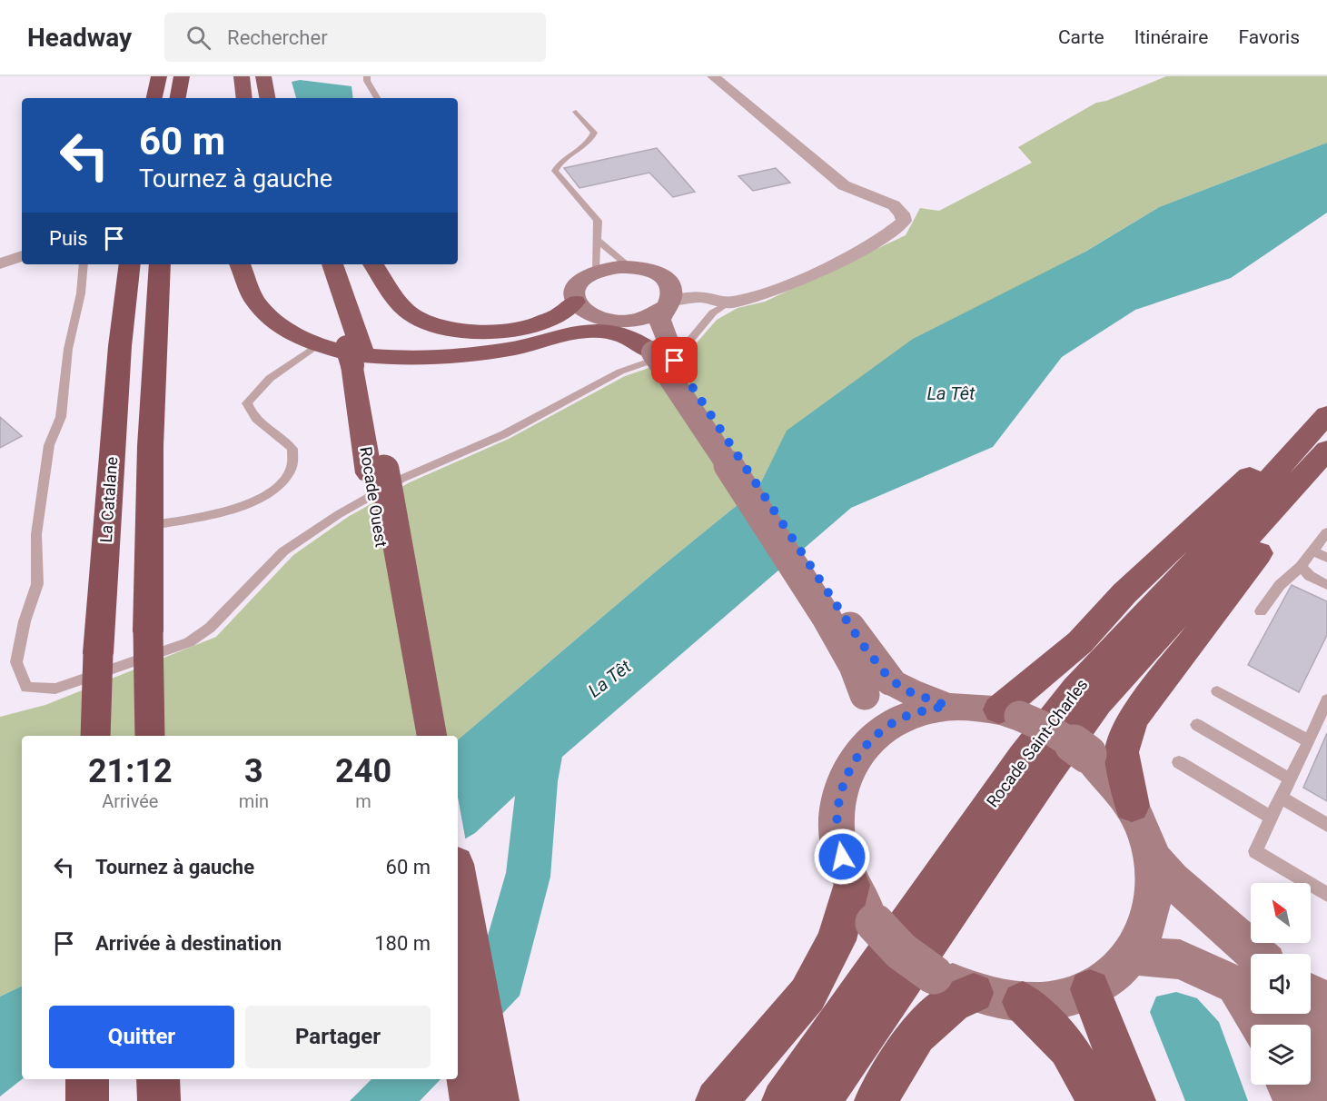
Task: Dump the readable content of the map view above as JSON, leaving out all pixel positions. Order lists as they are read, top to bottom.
{
  "streets": {
    "highway": ["Rocade Ouest", "La Catalane", "Rocade Saint-Charles"]
  },
  "water": ["La Têt"],
  "north": "top left",
  "page": {
    "header": "Headway",
    "search": "Rechercher",
    "nav": ["Carte", "Itinéraire", "Favoris"],
    "turn": ["60 m", "Tournez à gauche"],
    "then": "Puis",
    "eta": [
      "21:12",
      "Arrivée",
      "3",
      "min",
      "240",
      "m"
    ],
    "list": [
      {
        "name": "Tournez à gauche",
        "value": "60 m"
      },
      {
        "name": "Arrivée à destination",
        "value": "180 m"
      }
    ],
    "buttons": ["Quitter", "Partager"]
  }
}
